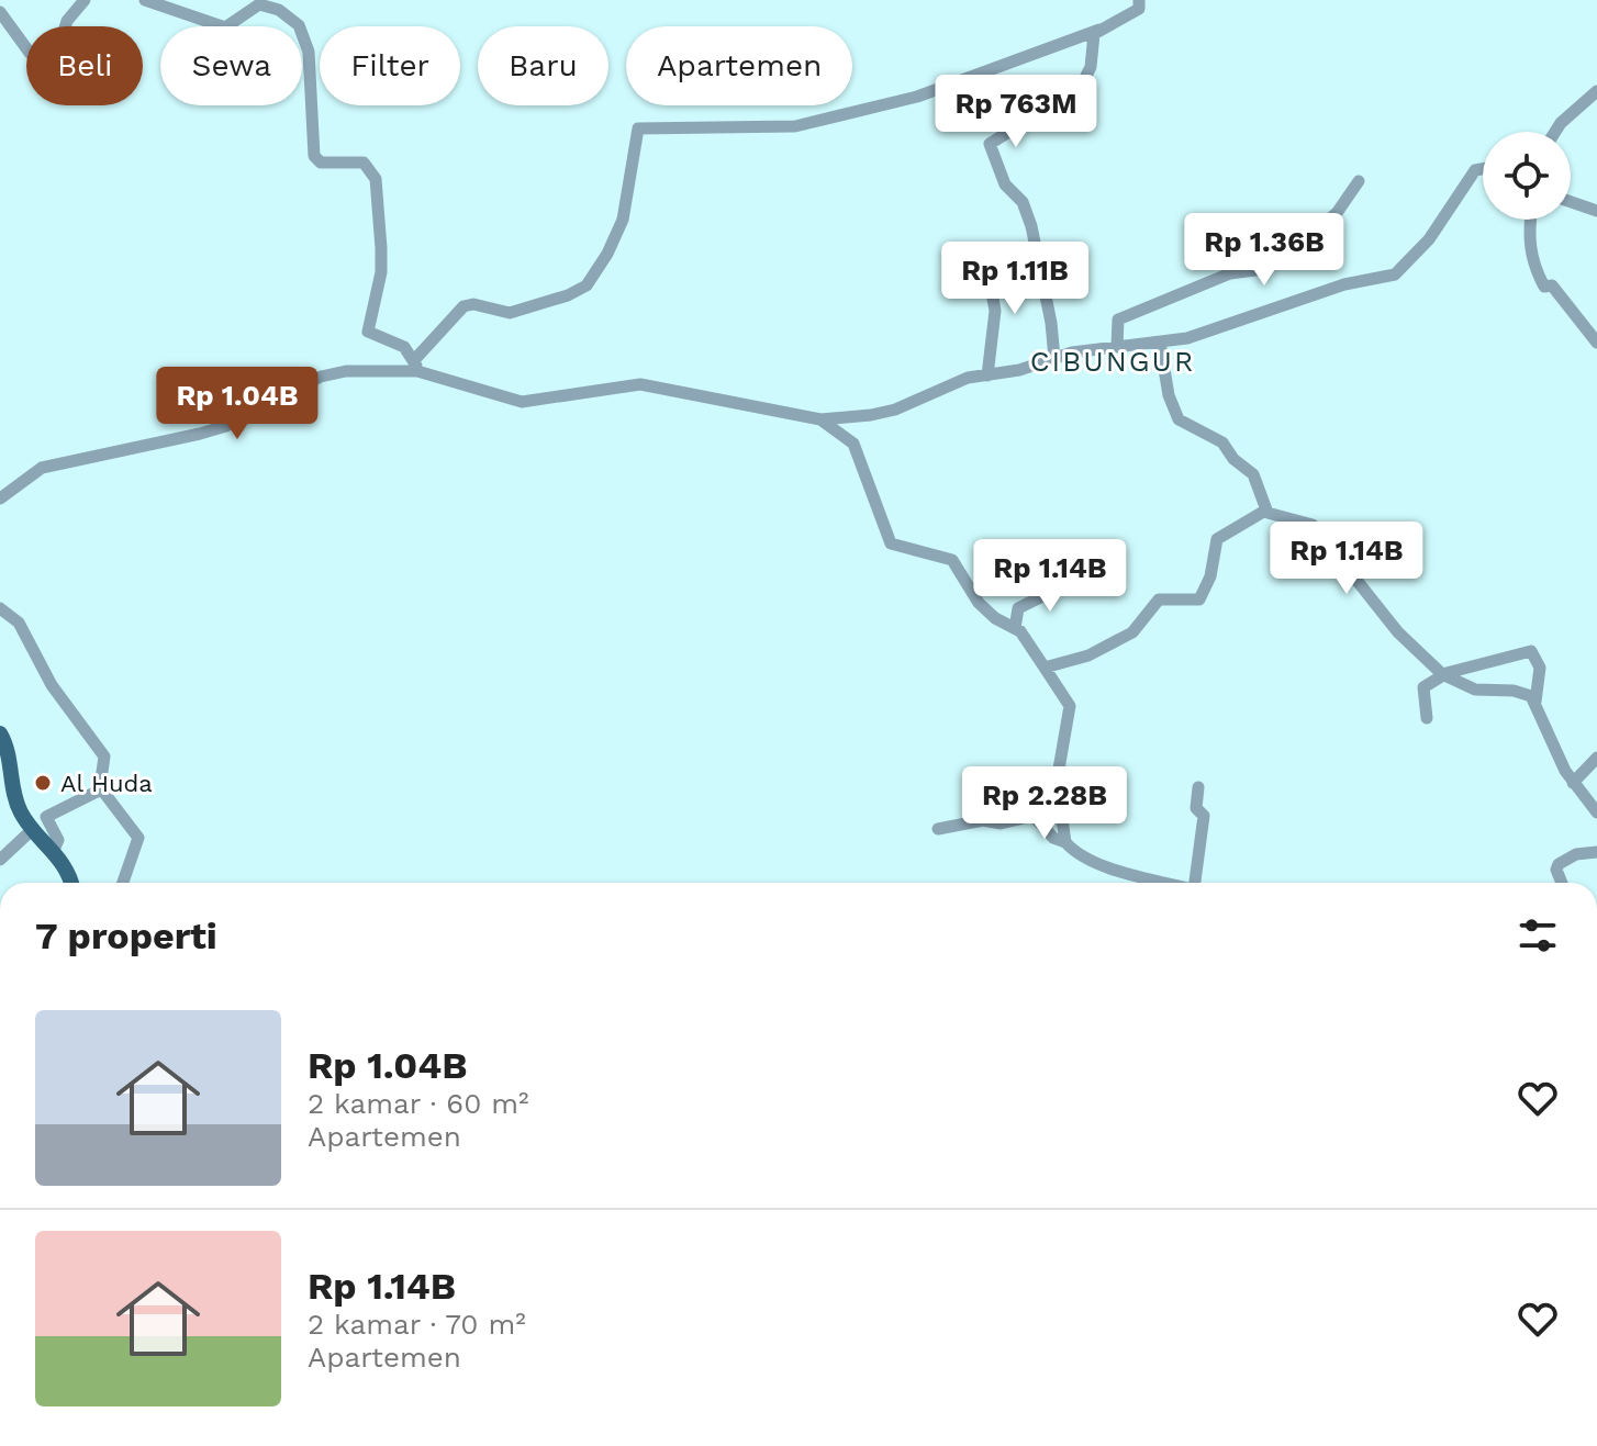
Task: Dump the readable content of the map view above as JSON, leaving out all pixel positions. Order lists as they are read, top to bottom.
{
  "districts": ["CIBUNGUR"],
  "places": ["Al Huda"],
  "page": {
    "chip": [
      "Beli",
      "Sewa",
      "Filter",
      "Baru",
      "Apartemen"
    ],
    "price": [
      "Rp 763M",
      "Rp 1.36B",
      "Rp 1.11B",
      "Rp 1.04B",
      "Rp 1.14B",
      "Rp 1.14B",
      "Rp 2.28B"
    ],
    "heading": "7 properti",
    "list": [
      {
        "name": "Rp 1.04B",
        "note": "2 kamar · 60 m² · Apartemen"
      },
      {
        "name": "Rp 1.14B",
        "note": "2 kamar · 70 m² · Apartemen"
      }
    ]
  }
}
